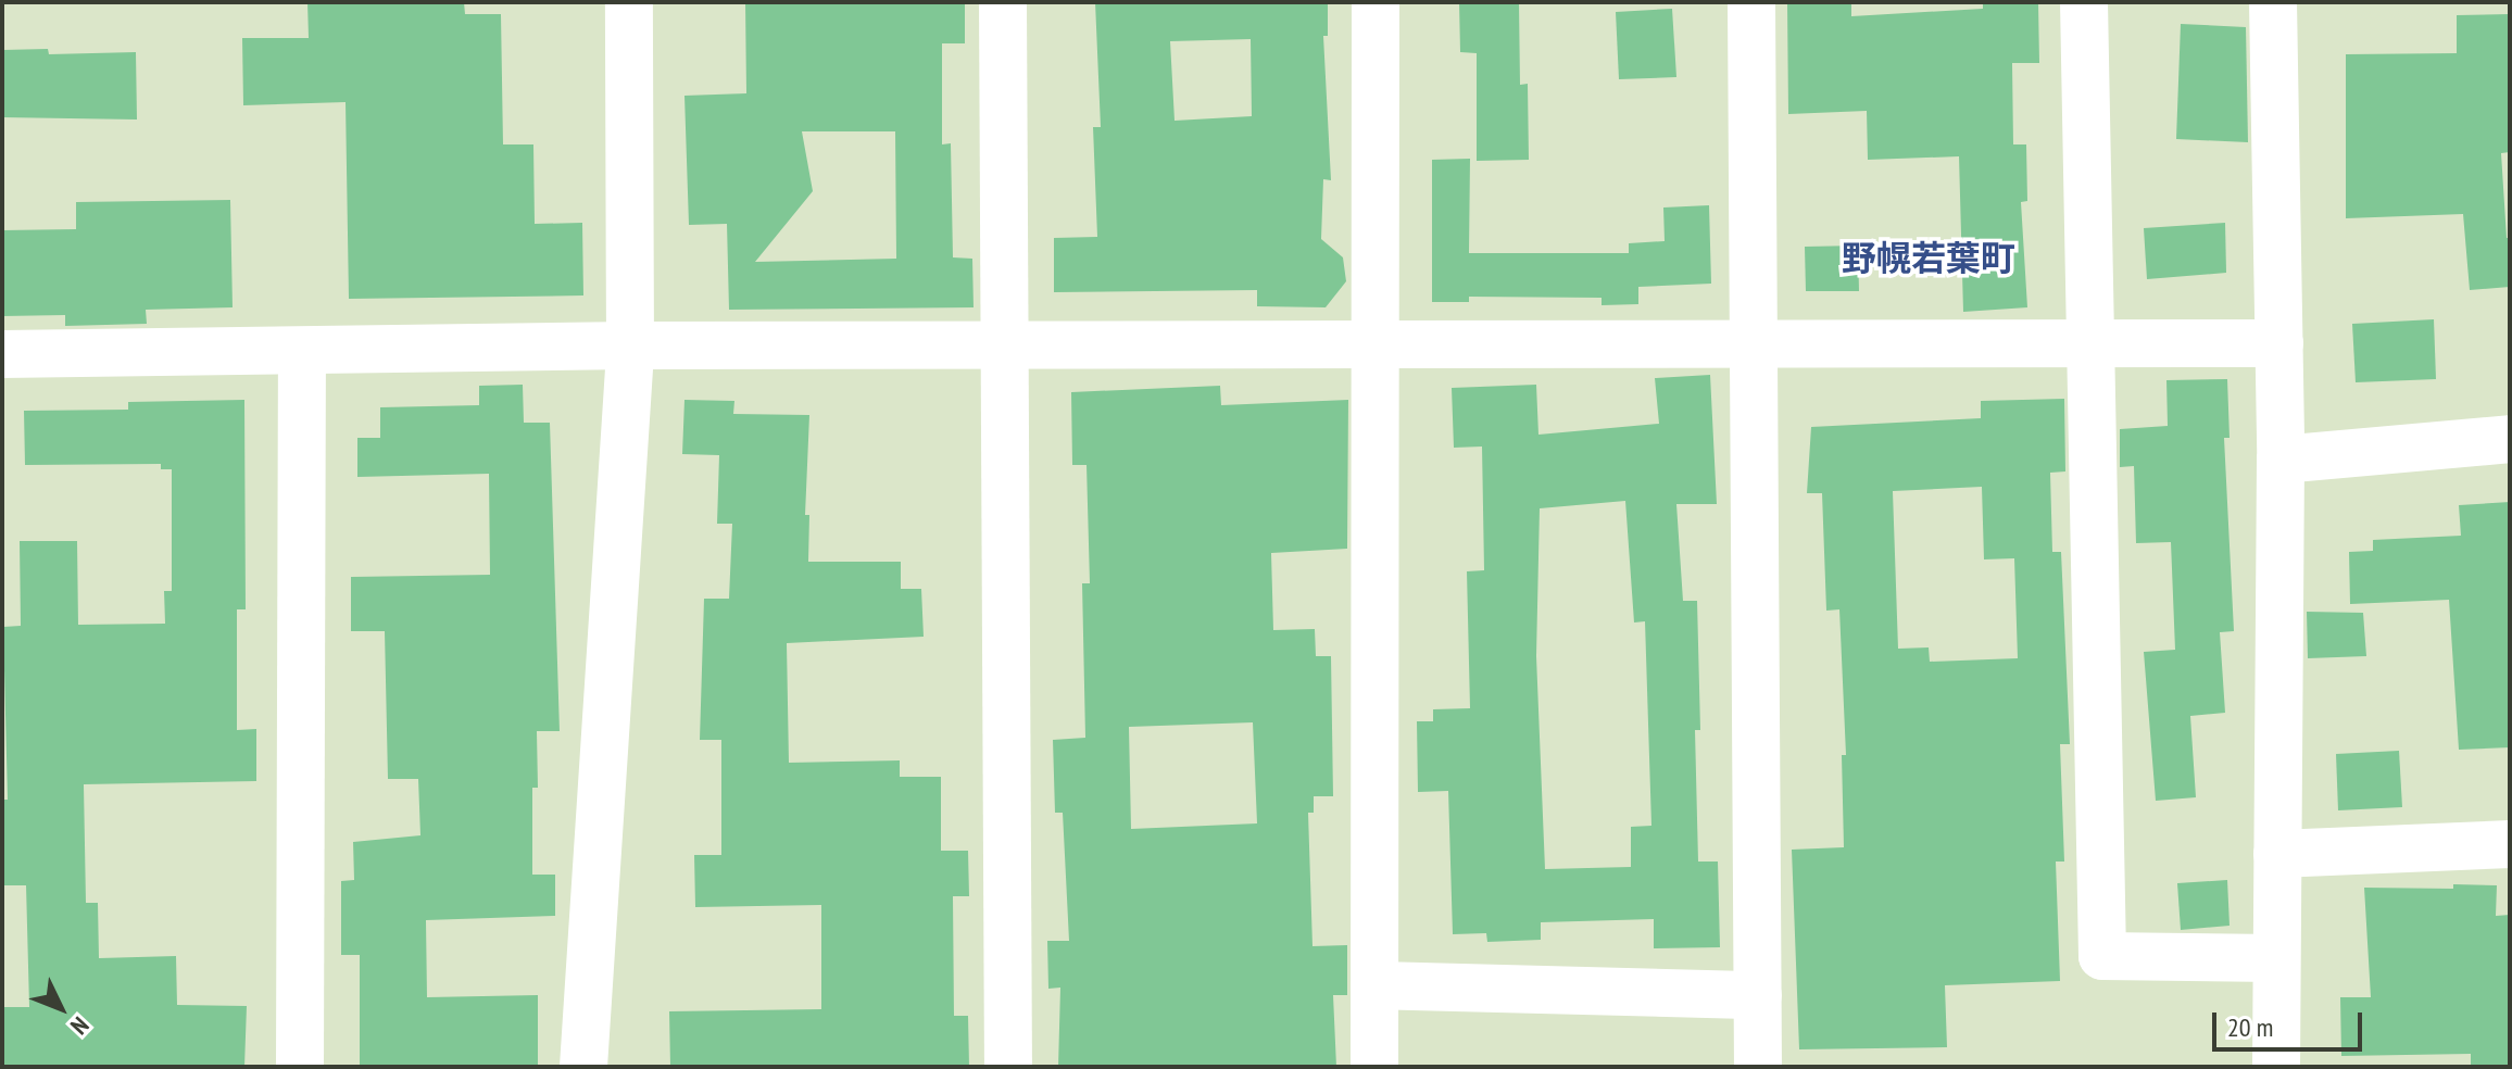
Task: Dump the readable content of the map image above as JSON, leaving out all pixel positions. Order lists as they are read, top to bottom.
{
  "districts": ["野幌若葉町"],
  "scale_bar": "20 m",
  "north": "bottom right"
}
